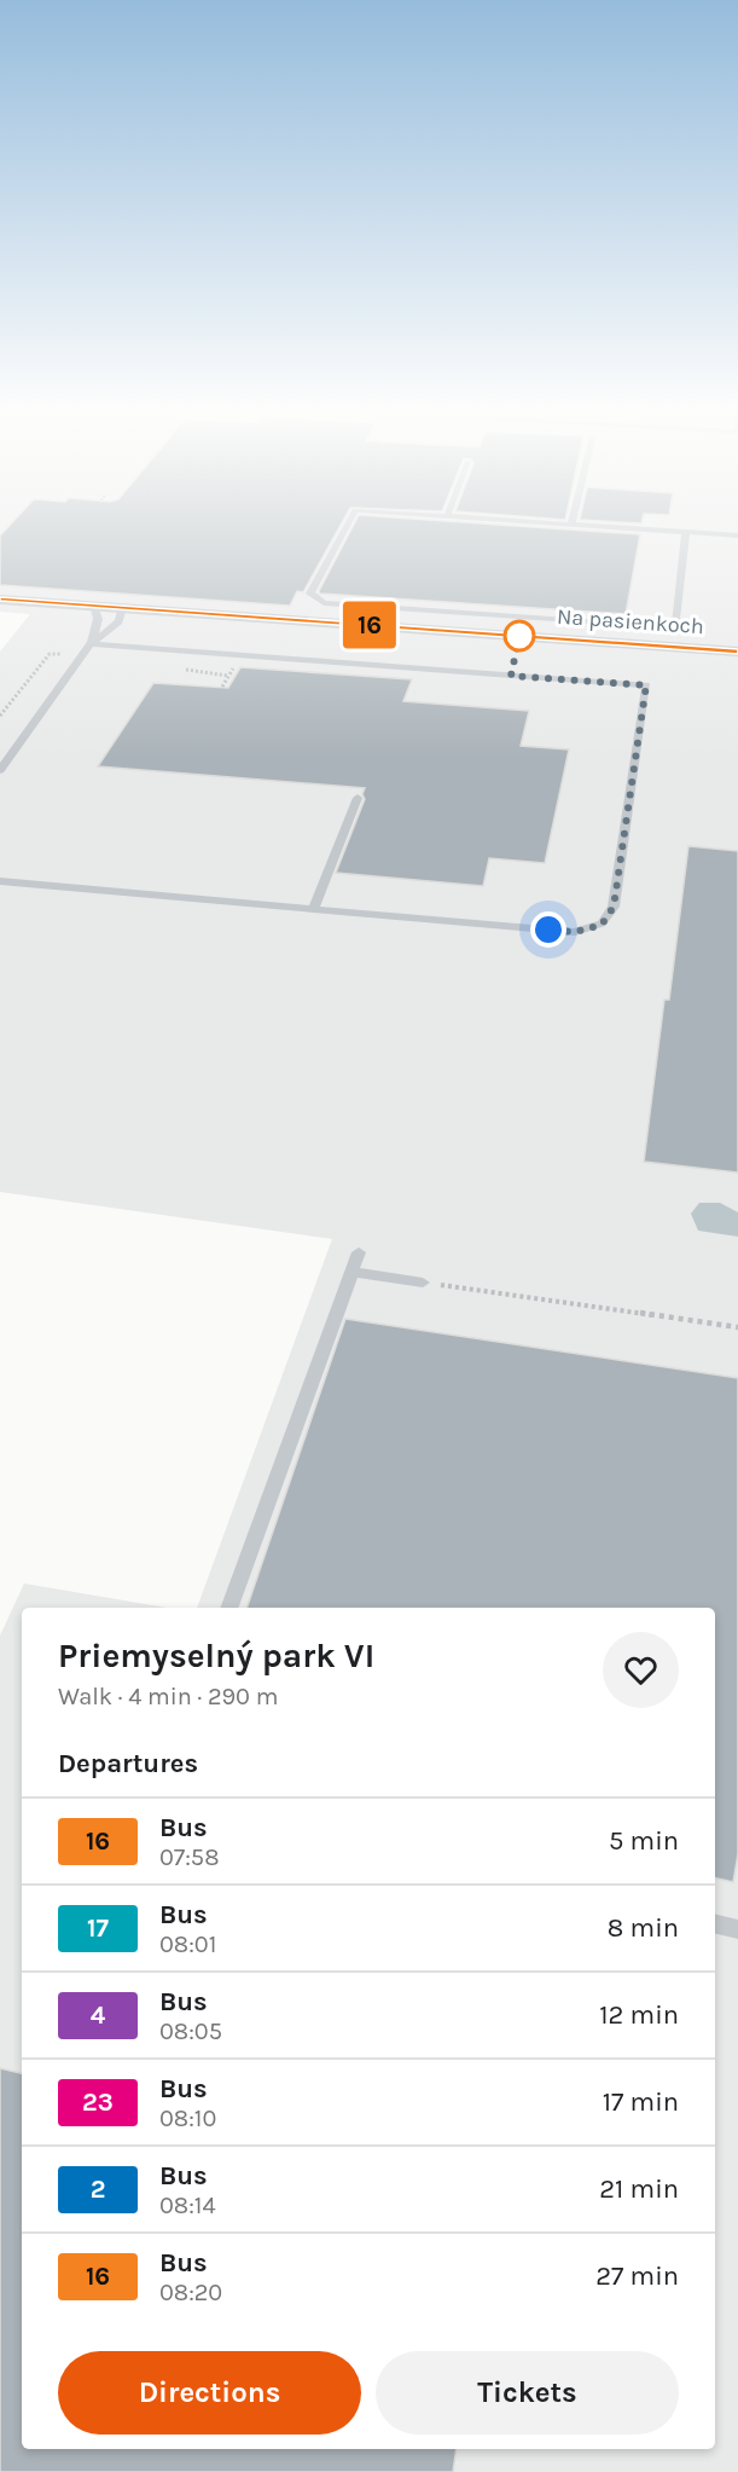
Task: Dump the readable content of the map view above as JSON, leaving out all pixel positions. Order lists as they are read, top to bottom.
{
  "streets": {
    "street": ["Na pasienkoch"]
  },
  "lines": ["bus line 16"],
  "page": {
    "on_map": "16",
    "heading": [
      ["Priemyselný park VI", "Walk · 4 min · 290 m"],
      "Departures"
    ],
    "list": [
      {
        "mark": "16",
        "name": "Bus",
        "note": "07:58",
        "value": "5 min"
      },
      {
        "mark": "17",
        "name": "Bus",
        "note": "08:01",
        "value": "8 min"
      },
      {
        "mark": "4",
        "name": "Bus",
        "note": "08:05",
        "value": "12 min"
      },
      {
        "mark": "23",
        "name": "Bus",
        "note": "08:10",
        "value": "17 min"
      },
      {
        "mark": "2",
        "name": "Bus",
        "note": "08:14",
        "value": "21 min"
      },
      {
        "mark": "16",
        "name": "Bus",
        "note": "08:20",
        "value": "27 min"
      }
    ],
    "buttons": ["Directions", "Tickets"]
  }
}
